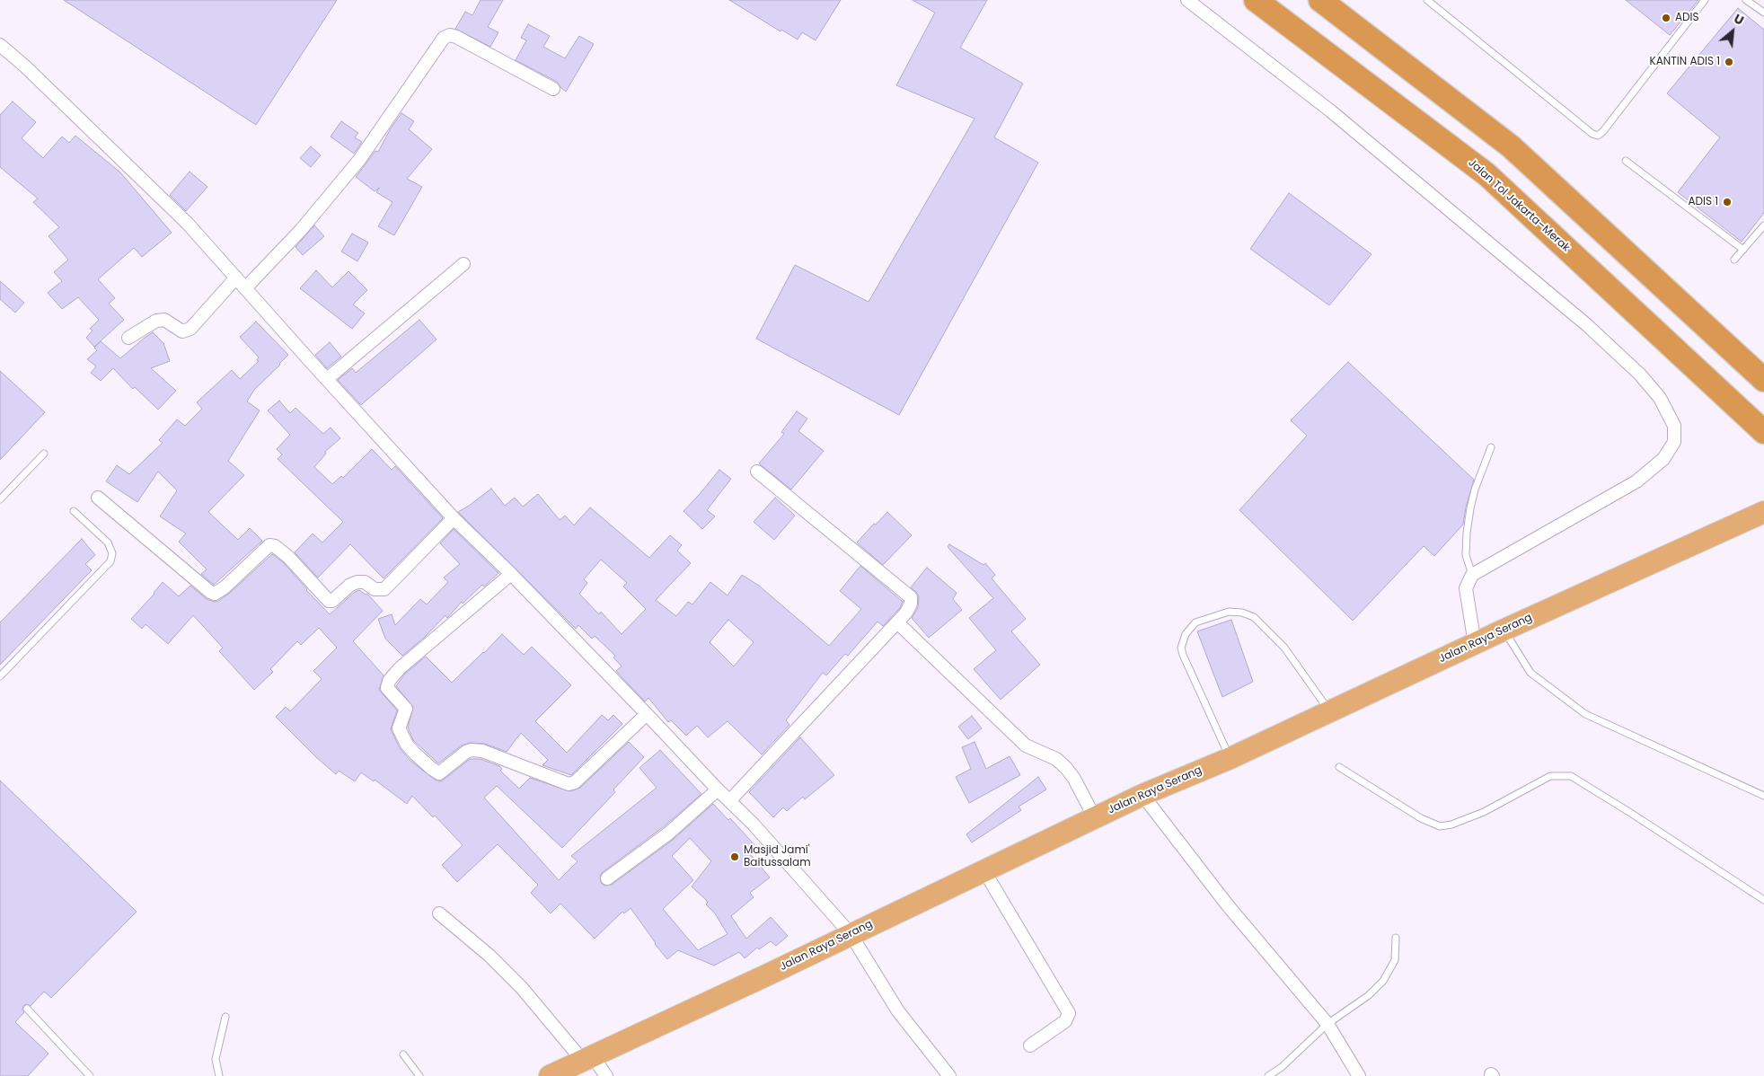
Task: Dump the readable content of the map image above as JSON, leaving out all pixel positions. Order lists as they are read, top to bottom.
{
  "streets": {
    "highway": ["Jalan Tol Jakarta–Merak", "Jalan Raya Serang"]
  },
  "places": [
    "ADIS",
    "KANTIN ADIS 1",
    "ADIS 1",
    "Masjid Jami' Baitussalam"
  ],
  "north": "top right"
}
